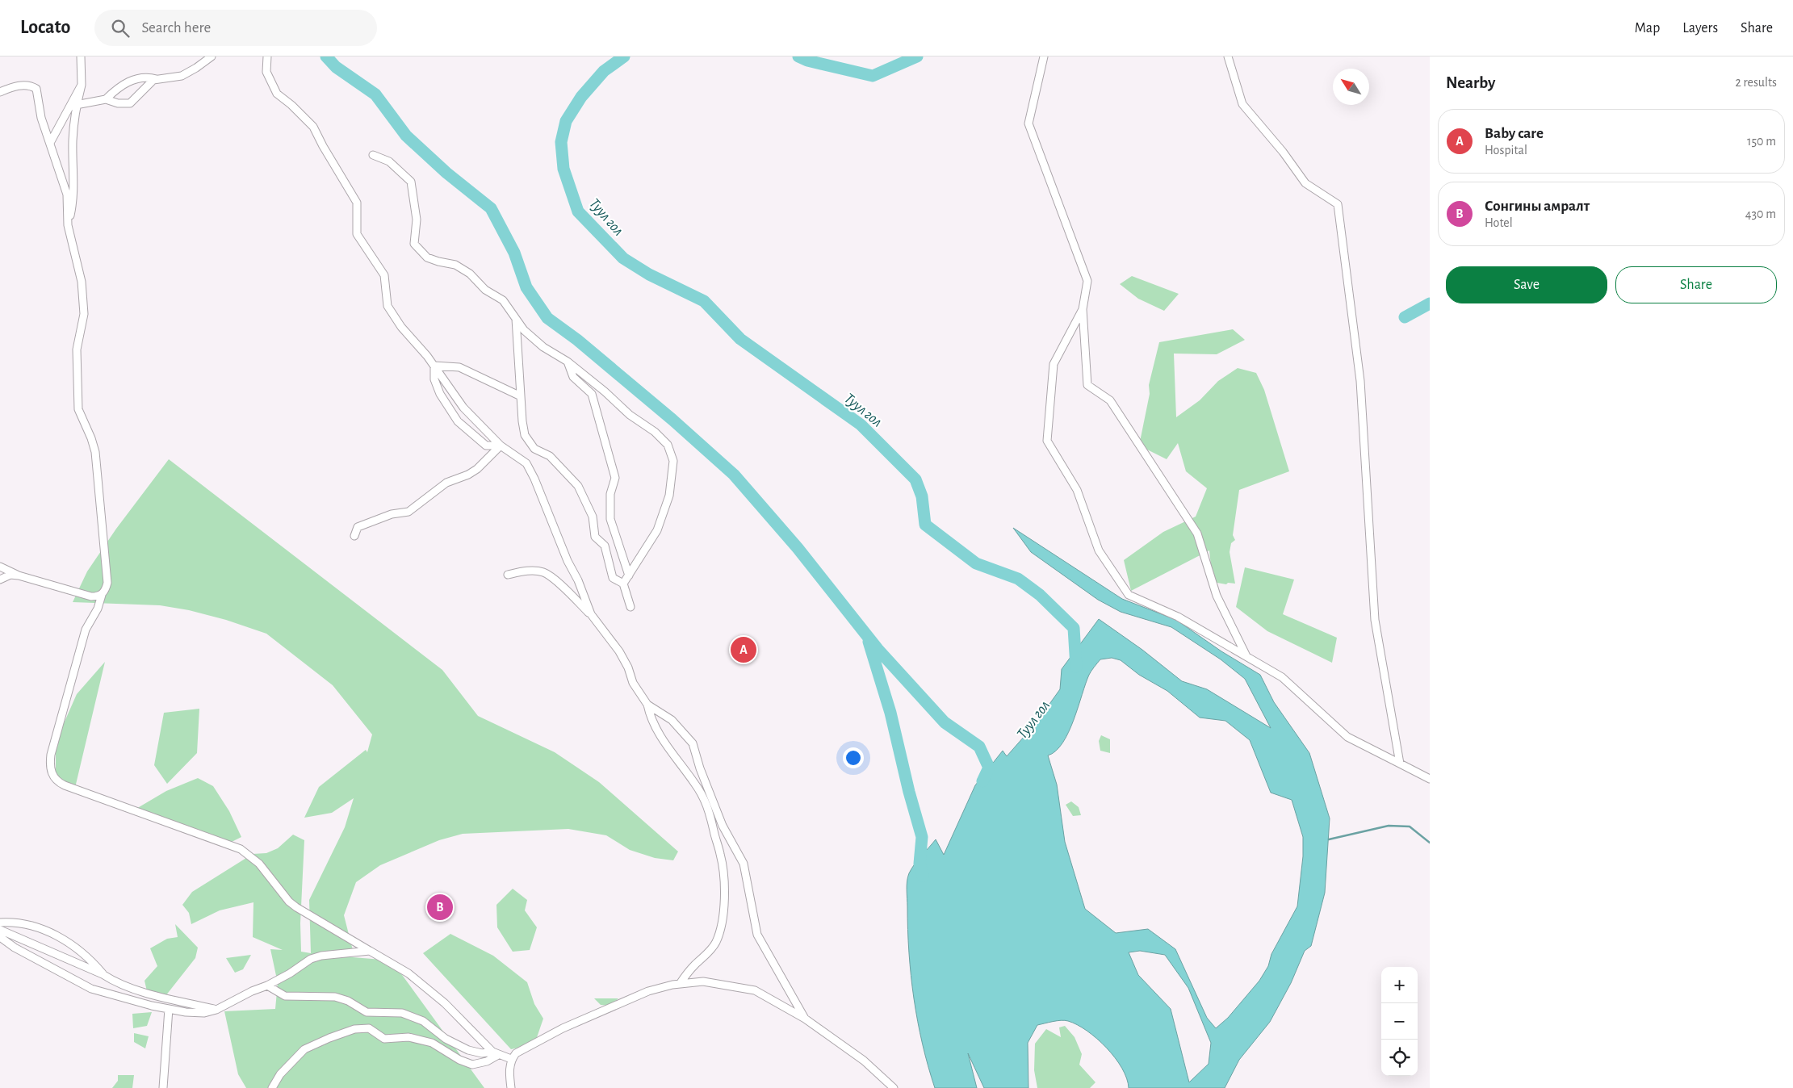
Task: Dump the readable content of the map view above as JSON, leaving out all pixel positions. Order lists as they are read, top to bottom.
{
  "water": ["Туул гол"],
  "north": "top left",
  "page": {
    "header": "Locato",
    "search": "Search here",
    "nav": ["Map", "Layers", "Share"],
    "heading": ["Nearby", "2 results"],
    "list": [
      {
        "mark": "A",
        "name": "Baby care",
        "note": "Hospital",
        "value": "150 m"
      },
      {
        "mark": "B",
        "name": "Сонгины амралт",
        "note": "Hotel",
        "value": "430 m"
      }
    ],
    "buttons": ["Save", "Share"],
    "pins": ["A", "B"],
    "map_buttons": ["+", "−"]
  }
}
